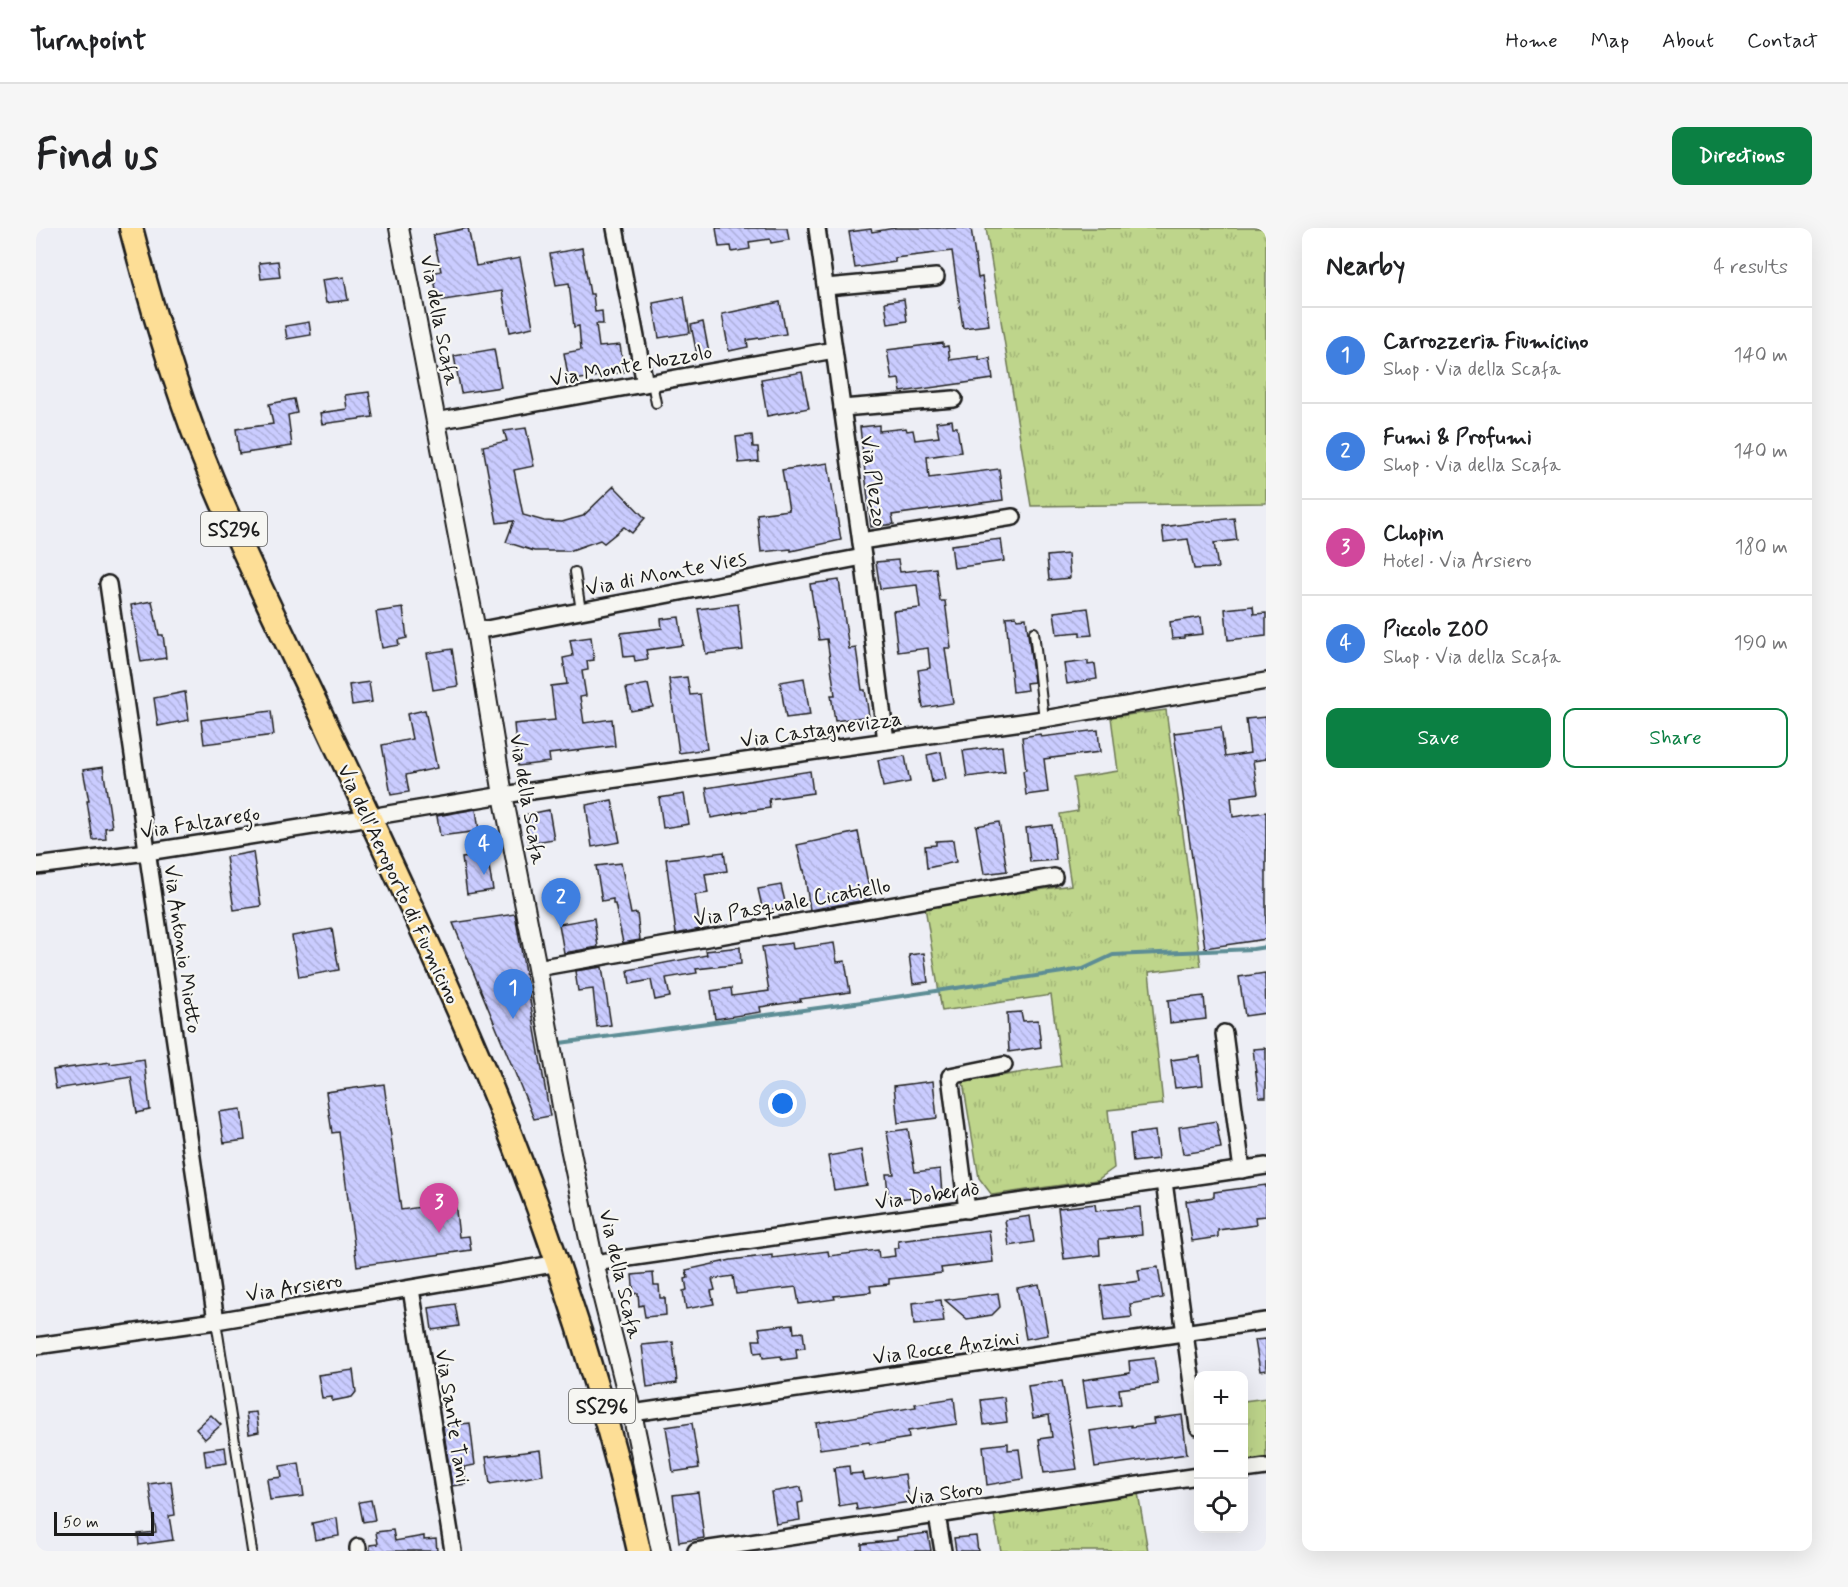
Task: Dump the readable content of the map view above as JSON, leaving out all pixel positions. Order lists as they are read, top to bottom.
{
  "streets": {
    "main road": ["SS296", "Via dell'Aeroporto di Fiumicino"],
    "street": [
      "Via della Scafa",
      "Via Monte Nozzolo",
      "Via Plezzo",
      "Via di Monte Vies",
      "Via Castagnevizza",
      "Via Falzarego",
      "Via Pasquale Cicatiello",
      "Via Antonio Miotto",
      "Via Doberdò",
      "Via Arsiero",
      "Via Rocce Anzini",
      "Via Sante Tani",
      "Via Storo"
    ]
  },
  "crossings": [
    ["Via della Scafa", "Via Monte Nozzolo"],
    ["Via della Scafa", "Via di Monte Vies"],
    ["Via della Scafa", "Via Castagnevizza"],
    ["Via della Scafa", "Via Pasquale Cicatiello"],
    ["Via della Scafa", "Via Doberdò"],
    ["Via della Scafa", "Via Rocce Anzini"],
    ["Via Monte Nozzolo", "Via Plezzo"],
    ["Via Plezzo", "Via di Monte Vies"],
    ["Via Plezzo", "Via Castagnevizza"],
    ["Via Castagnevizza", "Via Falzarego"],
    ["Via Castagnevizza", "Via dell'Aeroporto di Fiumicino"],
    ["Via Falzarego", "Via dell'Aeroporto di Fiumicino"],
    ["Via Falzarego", "Via Antonio Miotto"],
    ["Via dell'Aeroporto di Fiumicino", "Via Arsiero"],
    ["Via Antonio Miotto", "Via Arsiero"],
    ["Via Arsiero", "Via Sante Tani"]
  ],
  "scale_bar": "50 m",
  "page": {
    "header": "Turnpoint",
    "nav": [
      "Home",
      "Map",
      "About",
      "Contact"
    ],
    "buttons": [
      "Directions",
      ["Save", "Share"]
    ],
    "title": "Find us",
    "heading": ["Nearby", "4 results"],
    "list": [
      {
        "mark": "1",
        "name": "Carrozzeria Fiumicino",
        "note": "Shop · Via della Scafa",
        "value": "140 m"
      },
      {
        "mark": "2",
        "name": "Fumi & Profumi",
        "note": "Shop · Via della Scafa",
        "value": "140 m"
      },
      {
        "mark": "3",
        "name": "Chopin",
        "note": "Hotel · Via Arsiero",
        "value": "180 m"
      },
      {
        "mark": "4",
        "name": "Piccolo ZOO",
        "note": "Shop · Via della Scafa",
        "value": "190 m"
      }
    ],
    "pins": [
      "4",
      "2",
      "1",
      "3"
    ],
    "map_buttons": ["+", "−"],
    "scale": "50 m"
  }
}
